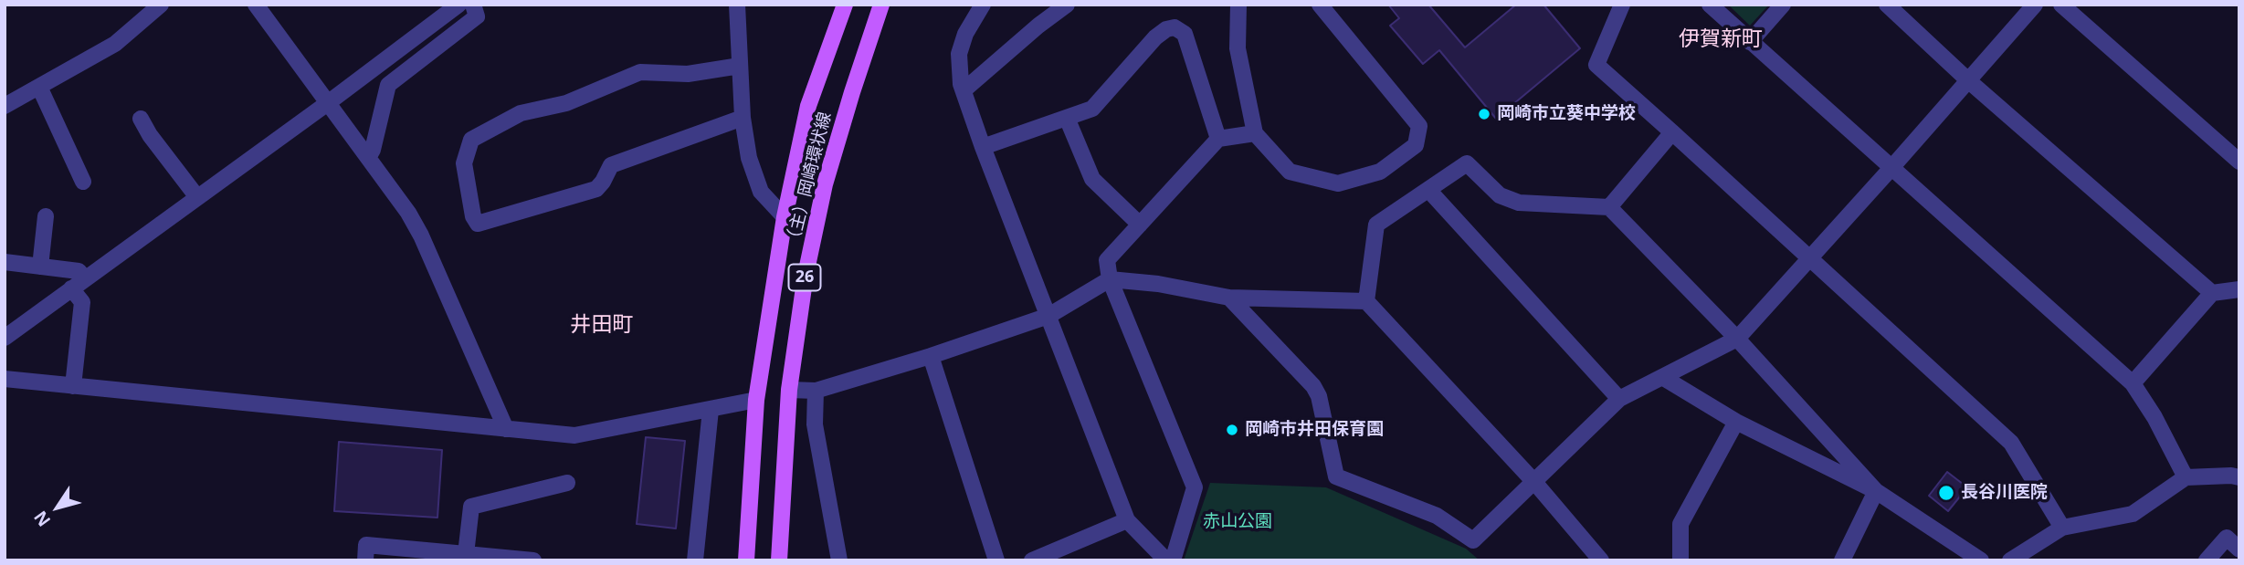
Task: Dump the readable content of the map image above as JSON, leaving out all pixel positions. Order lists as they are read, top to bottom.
{
  "streets": {
    "main road": ["（主）岡崎環状線", "26"]
  },
  "districts": ["伊賀新町", "井田町"],
  "parks": ["赤山公園"],
  "places": ["岡崎市立葵中学校", "岡崎市井田保育園", "長谷川医院"],
  "north": "bottom left"
}
